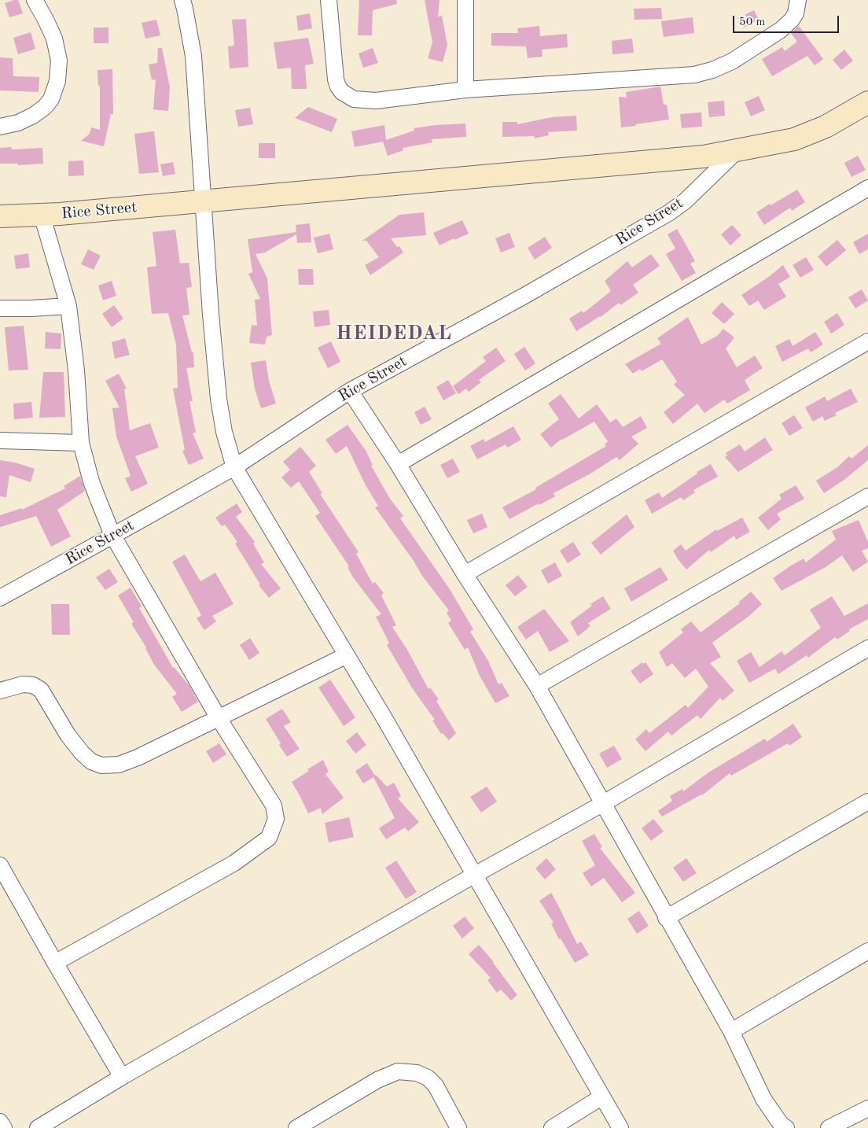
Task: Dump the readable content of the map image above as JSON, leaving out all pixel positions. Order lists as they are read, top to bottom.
{
  "streets": {
    "street": ["Rice Street"]
  },
  "districts": ["HEIDEDAL"],
  "scale_bar": "50 m"
}
